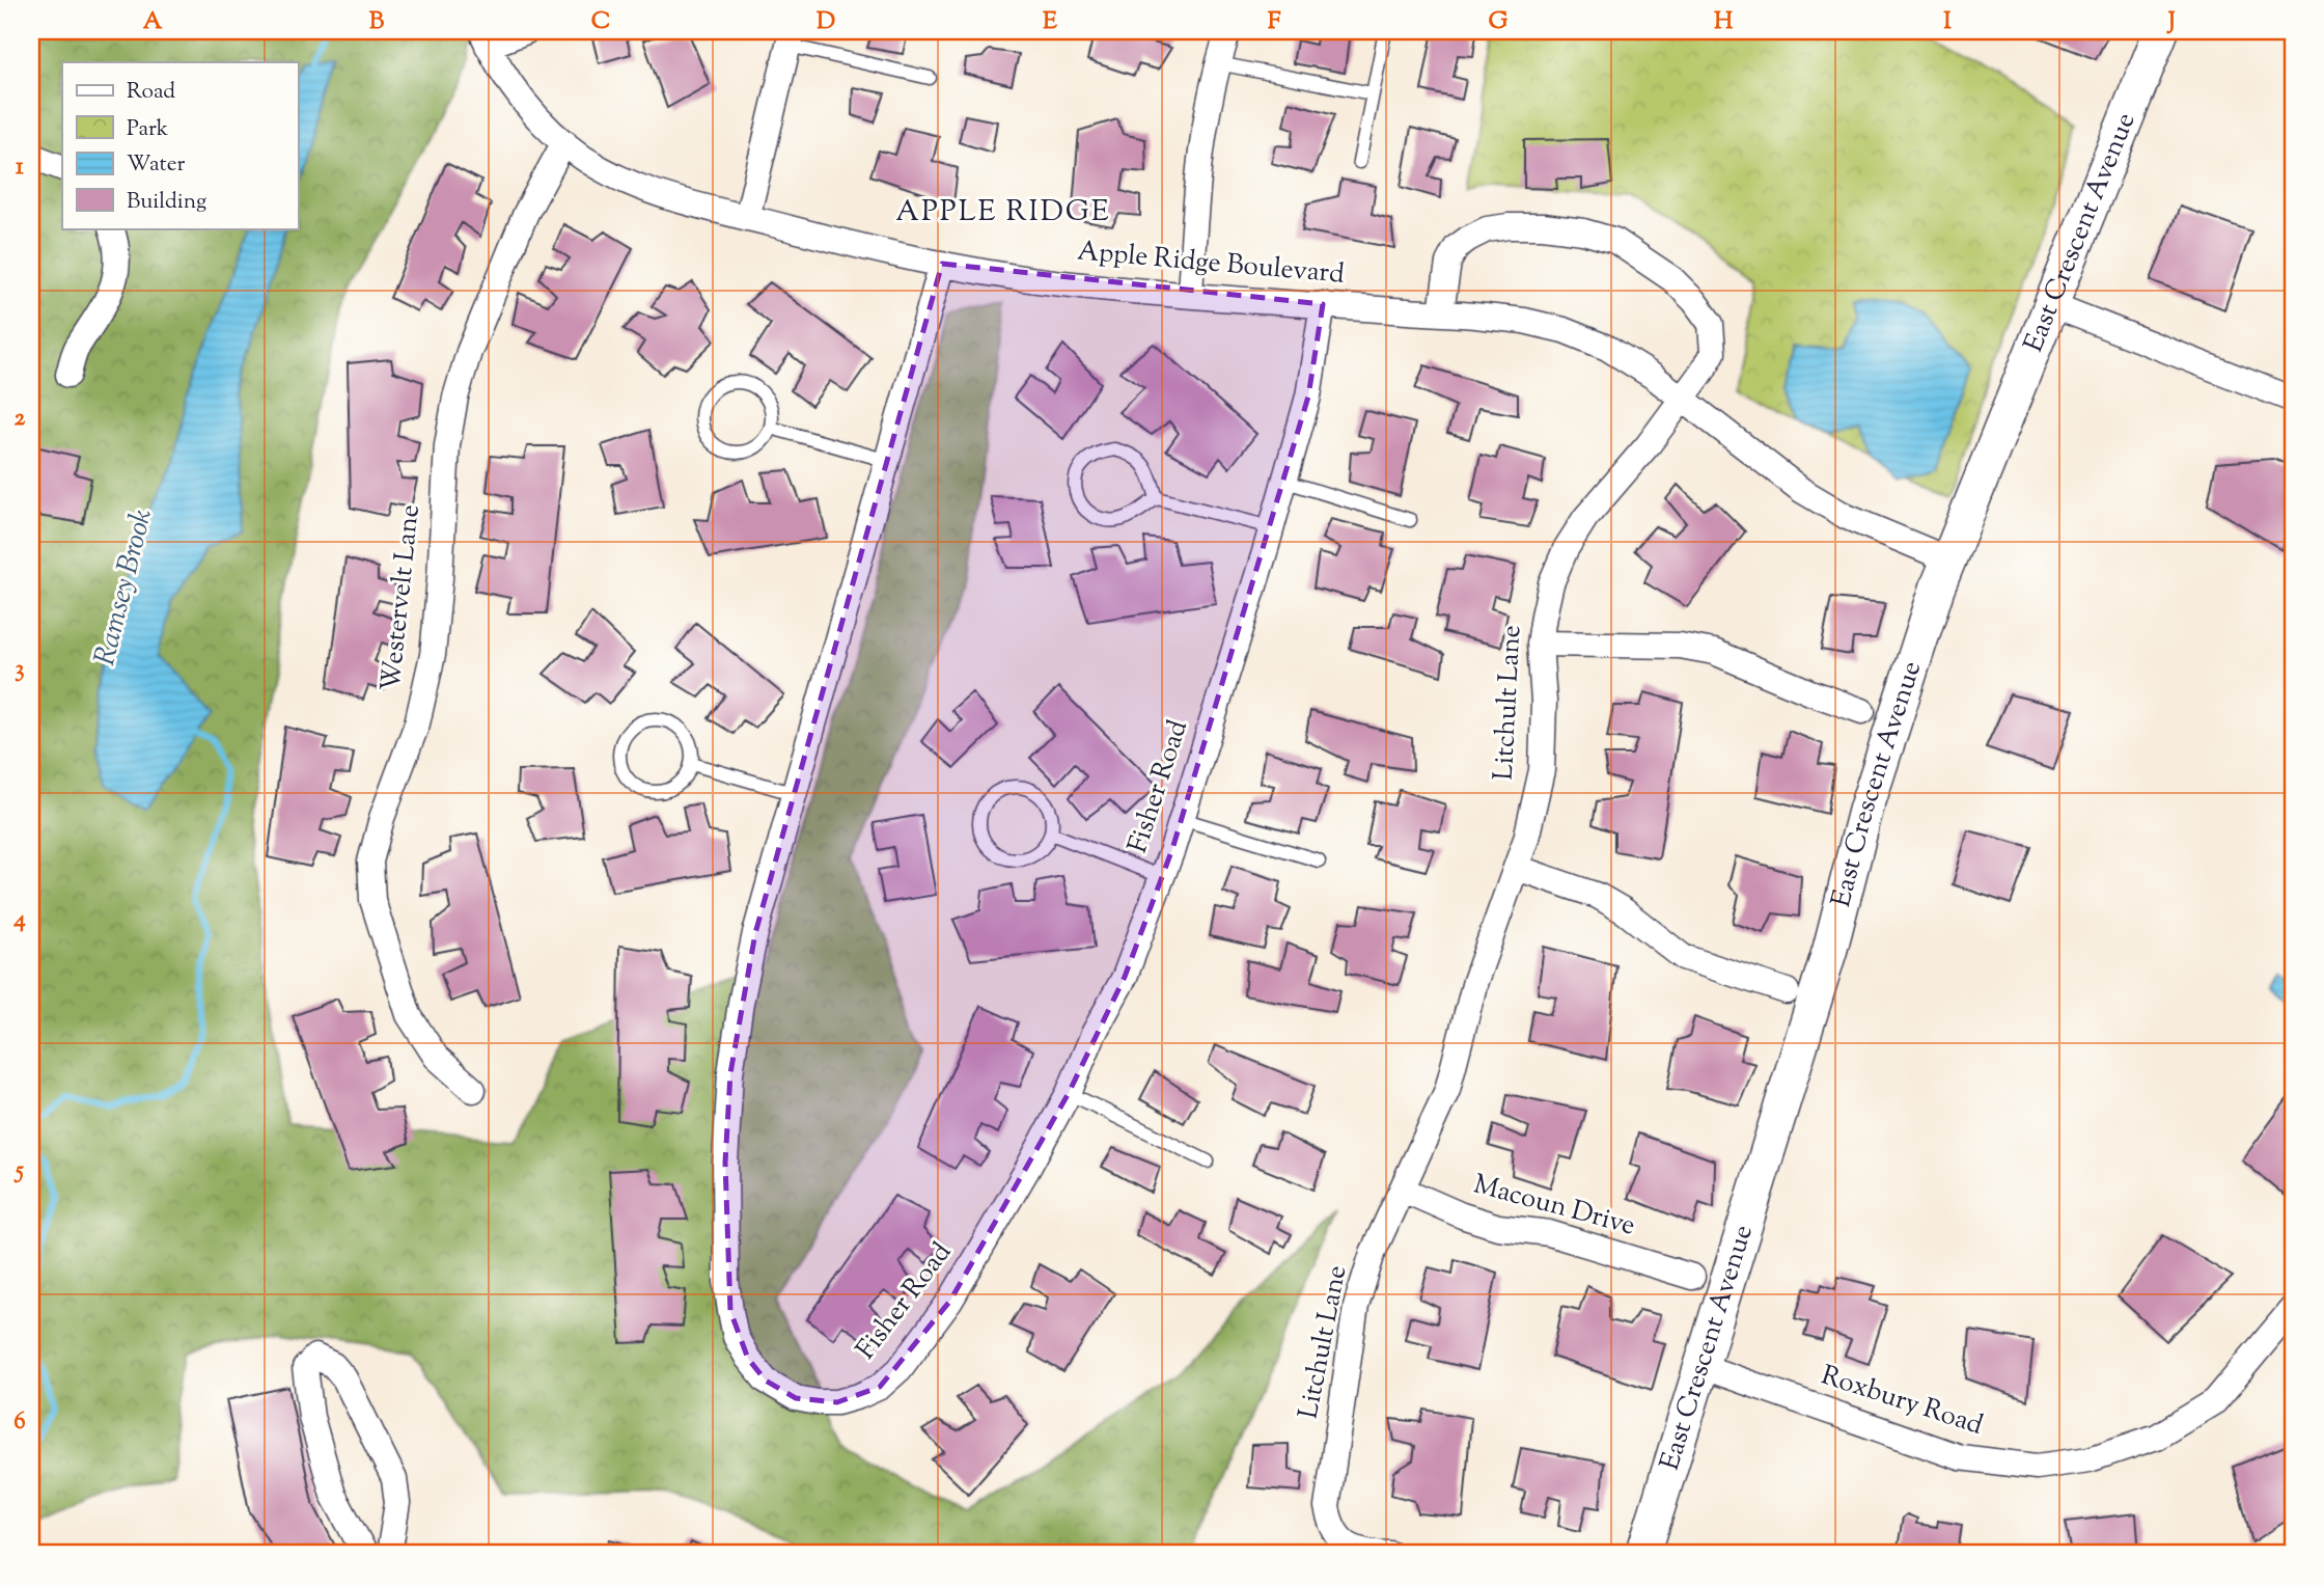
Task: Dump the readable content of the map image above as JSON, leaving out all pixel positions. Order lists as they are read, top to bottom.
{
  "streets": {
    "street": [
      "East Crescent Avenue",
      "Apple Ridge Boulevard",
      "Westervelt Lane",
      "Litchult Lane",
      "Fisher Road",
      "Macoun Drive",
      "Roxbury Road"
    ]
  },
  "crossings": [
    ["East Crescent Avenue", "Apple Ridge Boulevard"],
    ["East Crescent Avenue", "Roxbury Road"],
    ["Apple Ridge Boulevard", "Westervelt Lane"],
    ["Apple Ridge Boulevard", "Litchult Lane"],
    ["Apple Ridge Boulevard", "Fisher Road"],
    ["Litchult Lane", "Macoun Drive"]
  ],
  "districts": ["APPLE RIDGE"],
  "water": ["Ramsey Brook"],
  "legend": [
    "Road",
    "Park",
    "Water",
    "Building"
  ],
  "grid": {
    "columns": [
      "A",
      "B",
      "C",
      "D",
      "E",
      "F",
      "G",
      "H",
      "I",
      "J"
    ],
    "rows": [
      "1",
      "2",
      "3",
      "4",
      "5",
      "6"
    ]
  }
}
